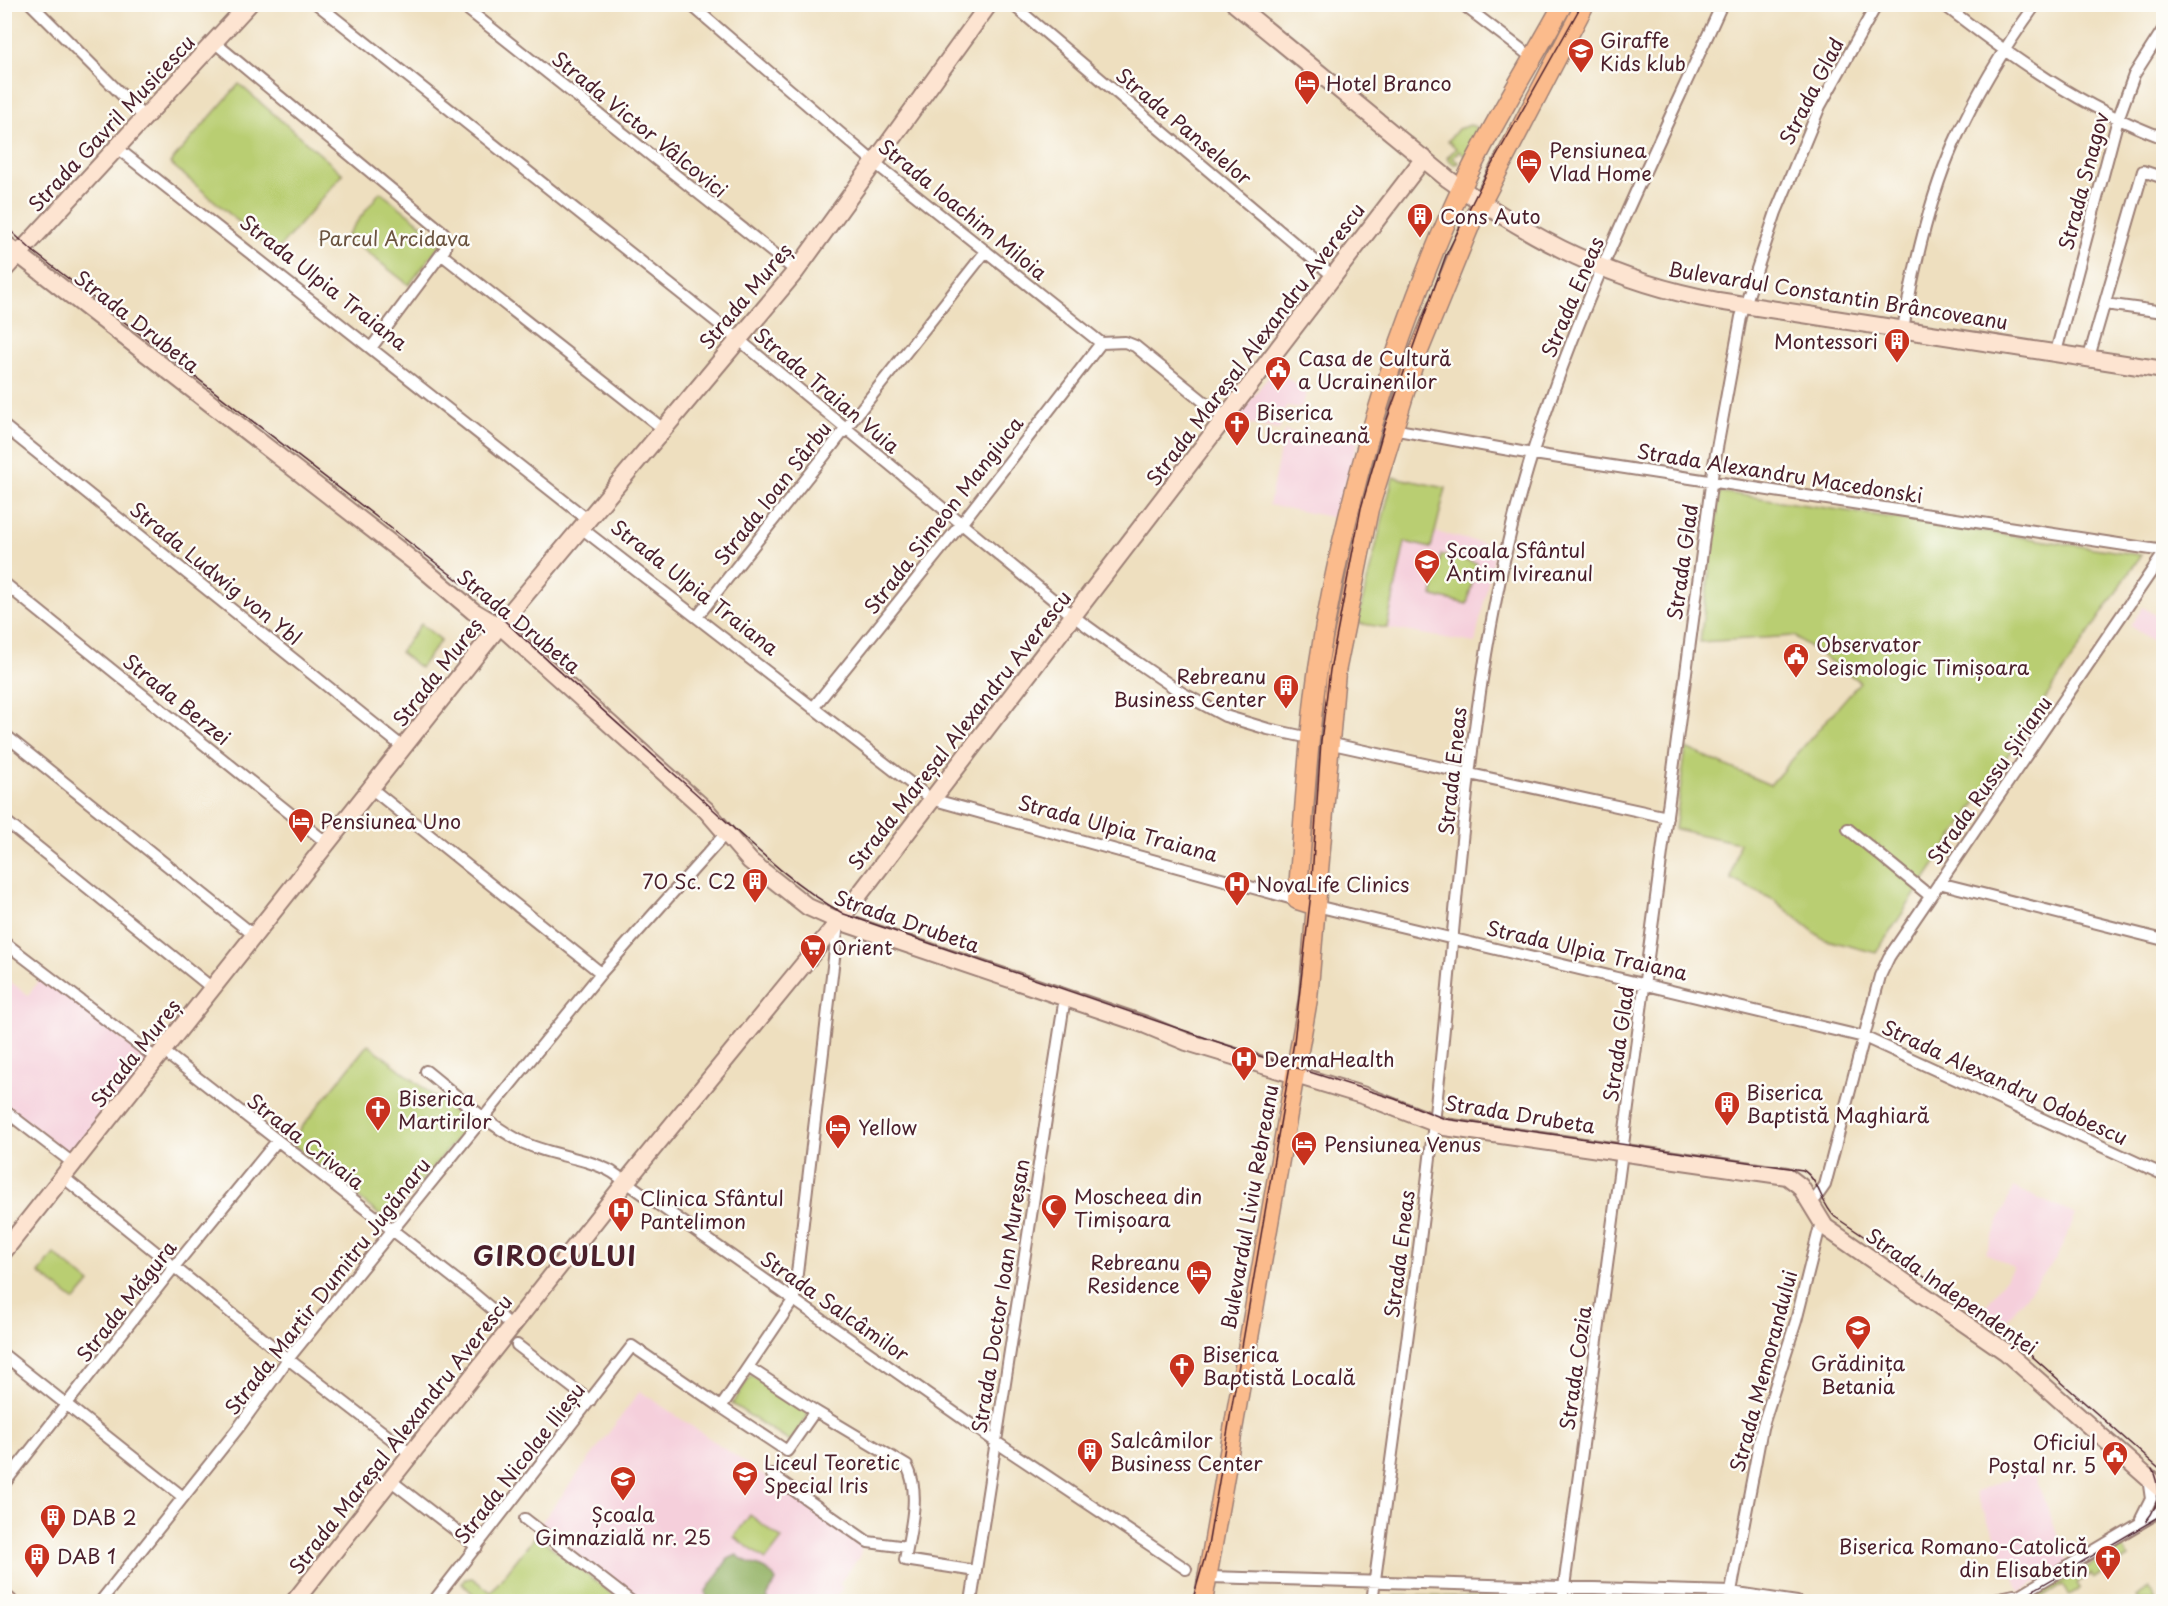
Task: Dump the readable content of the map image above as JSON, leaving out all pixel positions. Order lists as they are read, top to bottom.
{
  "streets": {
    "main road": ["Strada Ulpia Traiana", "Bulevardul Liviu Rebreanu"],
    "street": [
      "Strada Glad",
      "Strada Gavril Musicescu",
      "Strada Victor Vâlcovici",
      "Strada Panselelor",
      "Strada Snagov",
      "Strada Ioachim Miloia",
      "Bulevardul Constantin Brâncoveanu",
      "Strada Mureș",
      "Strada Eneas",
      "Strada Drubeta",
      "Strada Mareșal Alexandru Averescu",
      "Strada Traian Vuia",
      "Strada Alexandru Macedonski",
      "Strada Ioan Sârbu",
      "Strada Simeon Mangiuca",
      "Strada Ludwig von Ybl",
      "Strada Berzei",
      "Strada Russu Șirianu",
      "Strada Alexandru Odobescu",
      "Strada Crivaia",
      "Strada Martir Dumitru Jugănaru",
      "Strada Independenței",
      "Strada Doctor Ioan Mureșan",
      "Strada Măgura",
      "Strada Salcâmilor",
      "Strada Cozia",
      "Strada Memorandului",
      "Strada Nicolae Ilieșu"
    ]
  },
  "crossings": [
    ["Strada Glad", "Strada Ulpia Traiana"],
    ["Strada Glad", "Bulevardul Constantin Brâncoveanu"],
    ["Strada Glad", "Strada Drubeta"],
    ["Strada Glad", "Strada Alexandru Macedonski"],
    ["Strada Glad", "Strada Cozia"],
    ["Strada Gavril Musicescu", "Strada Ulpia Traiana"],
    ["Strada Gavril Musicescu", "Strada Drubeta"],
    ["Strada Victor Vâlcovici", "Strada Mureș"],
    ["Strada Panselelor", "Strada Mareșal Alexandru Averescu"],
    ["Strada Snagov", "Bulevardul Constantin Brâncoveanu"],
    ["Strada Ioachim Miloia", "Strada Mureș"],
    ["Strada Ioachim Miloia", "Strada Ioan Sârbu"],
    ["Strada Ioachim Miloia", "Strada Simeon Mangiuca"],
    ["Strada Ulpia Traiana", "Strada Mureș"],
    ["Strada Ulpia Traiana", "Strada Eneas"],
    ["Strada Ulpia Traiana", "Strada Mareșal Alexandru Averescu"],
    ["Strada Ulpia Traiana", "Strada Ioan Sârbu"],
    ["Strada Ulpia Traiana", "Strada Simeon Mangiuca"],
    ["Strada Ulpia Traiana", "Strada Russu Șirianu"],
    ["Strada Ulpia Traiana", "Strada Alexandru Odobescu"],
    ["Strada Ulpia Traiana", "Bulevardul Liviu Rebreanu"],
    ["Bulevardul Constantin Brâncoveanu", "Strada Eneas"],
    ["Bulevardul Constantin Brâncoveanu", "Strada Mareșal Alexandru Averescu"],
    ["Bulevardul Constantin Brâncoveanu", "Bulevardul Liviu Rebreanu"],
    ["Strada Mureș", "Strada Drubeta"],
    ["Strada Mureș", "Strada Traian Vuia"],
    ["Strada Mureș", "Strada Ludwig von Ybl"],
    ["Strada Mureș", "Strada Berzei"],
    ["Strada Mureș", "Strada Crivaia"],
    ["Strada Eneas", "Strada Drubeta"],
    ["Strada Eneas", "Strada Alexandru Macedonski"],
    ["Strada Drubeta", "Strada Mareșal Alexandru Averescu"],
    ["Strada Drubeta", "Bulevardul Liviu Rebreanu"],
    ["Strada Drubeta", "Strada Martir Dumitru Jugănaru"],
    ["Strada Drubeta", "Strada Independenței"],
    ["Strada Drubeta", "Strada Doctor Ioan Mureșan"],
    ["Strada Drubeta", "Strada Cozia"],
    ["Strada Drubeta", "Strada Memorandului"],
    ["Strada Mareșal Alexandru Averescu", "Strada Traian Vuia"],
    ["Strada Mareșal Alexandru Averescu", "Strada Crivaia"],
    ["Strada Mareșal Alexandru Averescu", "Strada Salcâmilor"],
    ["Strada Traian Vuia", "Strada Ioan Sârbu"],
    ["Strada Traian Vuia", "Strada Simeon Mangiuca"],
    ["Strada Alexandru Macedonski", "Strada Russu Șirianu"],
    ["Strada Alexandru Macedonski", "Bulevardul Liviu Rebreanu"],
    ["Strada Russu Șirianu", "Strada Alexandru Odobescu"],
    ["Strada Crivaia", "Strada Martir Dumitru Jugănaru"],
    ["Strada Crivaia", "Strada Măgura"],
    ["Strada Martir Dumitru Jugănaru", "Strada Salcâmilor"],
    ["Strada Independenței", "Strada Memorandului"],
    ["Strada Doctor Ioan Mureșan", "Strada Salcâmilor"]
  ],
  "districts": ["GIROCULUI"],
  "parks": ["Parcul Arcidava"],
  "places": {
    "school or university": [
      "Giraffe Kids klub",
      "Școala Sfântul Antim Ivireanul",
      "Grădinița Betania",
      "Liceul Teoretic Special Iris",
      "Școala Gimnazială nr. 25"
    ],
    "hotel": [
      "Hotel Branco",
      "Pensiunea Vlad Home",
      "Pensiunea Uno",
      "Yellow",
      "Pensiunea Venus",
      "Rebreanu Residence"
    ],
    "building": [
      "Cons Auto",
      "Montessori",
      "Rebreanu Business Center",
      "70 Sc. C2",
      "Biserica Baptistă Maghiară",
      "Salcâmilor Business Center",
      "DAB 2",
      "DAB 1"
    ],
    "public building": ["Casa de Cultură a Ucrainenilor", "Observator Seismologic Timișoara", "Oficiul Poștal nr. 5"],
    "church": [
      "Biserica Ucraineană",
      "Biserica Martirilor",
      "Biserica Baptistă Locală",
      "Biserica Romano-Catolică din Elisabetin"
    ],
    "hospital": ["NovaLife Clinics", "DermaHealth", "Clinica Sfântul Pantelimon"],
    "supermarket": ["Orient"],
    "mosque": ["Moscheea din Timișoara"]
  }
}
